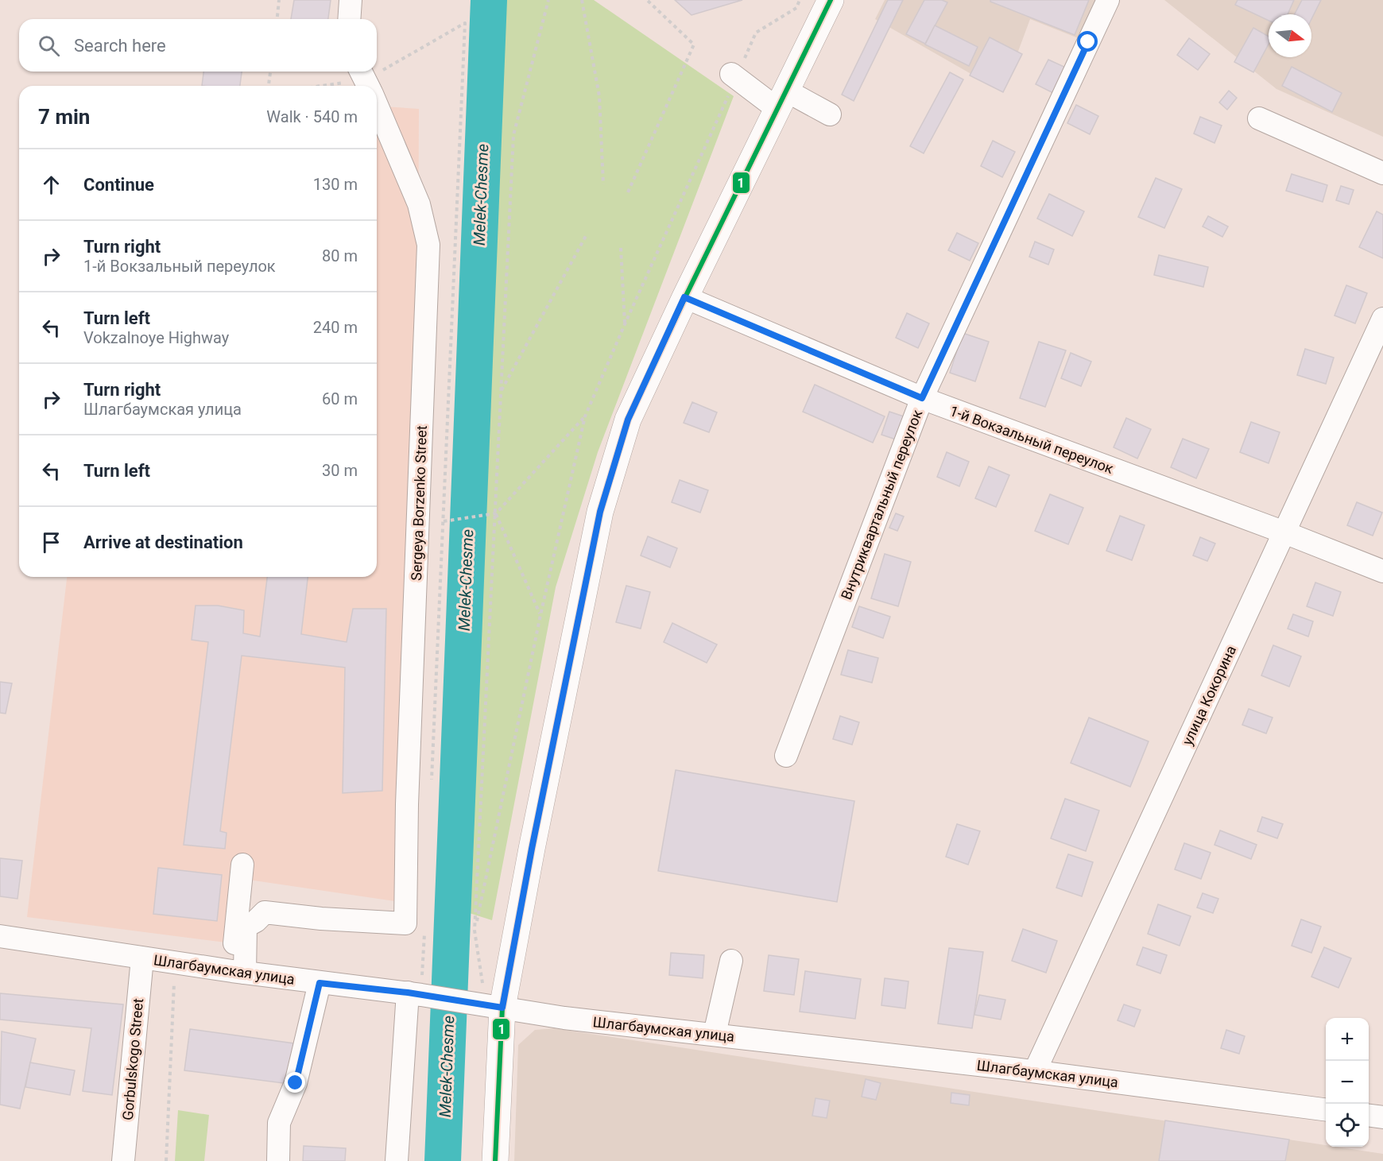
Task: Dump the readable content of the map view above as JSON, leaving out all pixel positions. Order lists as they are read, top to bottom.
{
  "streets": {
    "street": [
      "1-й Вокзальный переулок",
      "Sergeya Borzenko Street",
      "Внутриквартальный переулок",
      "улица Кокорина",
      "Шлагбаумская улица",
      "Gorbulskogo Street"
    ]
  },
  "crossings": [
    ["1-й Вокзальный переулок", "Внутриквартальный переулок"],
    ["1-й Вокзальный переулок", "улица Кокорина"],
    ["улица Кокорина", "Шлагбаумская улица"],
    ["Шлагбаумская улица", "Gorbulskogo Street"]
  ],
  "water": ["Melek-Chesme"],
  "lines": ["transit line 1"],
  "north": "right",
  "page": {
    "search": "Search here",
    "heading": ["7 min", "Walk · 540 m"],
    "list": [
      ["Continue", "130 m"],
      ["Turn right", "1-й Вокзальный переулок", "80 m"],
      ["Turn left", "Vokzalnoye Highway", "240 m"],
      ["Turn right", "Шлагбаумская улица", "60 m"],
      ["Turn left", "30 m"],
      "Arrive at destination"
    ],
    "map_buttons": ["+", "−"]
  }
}
